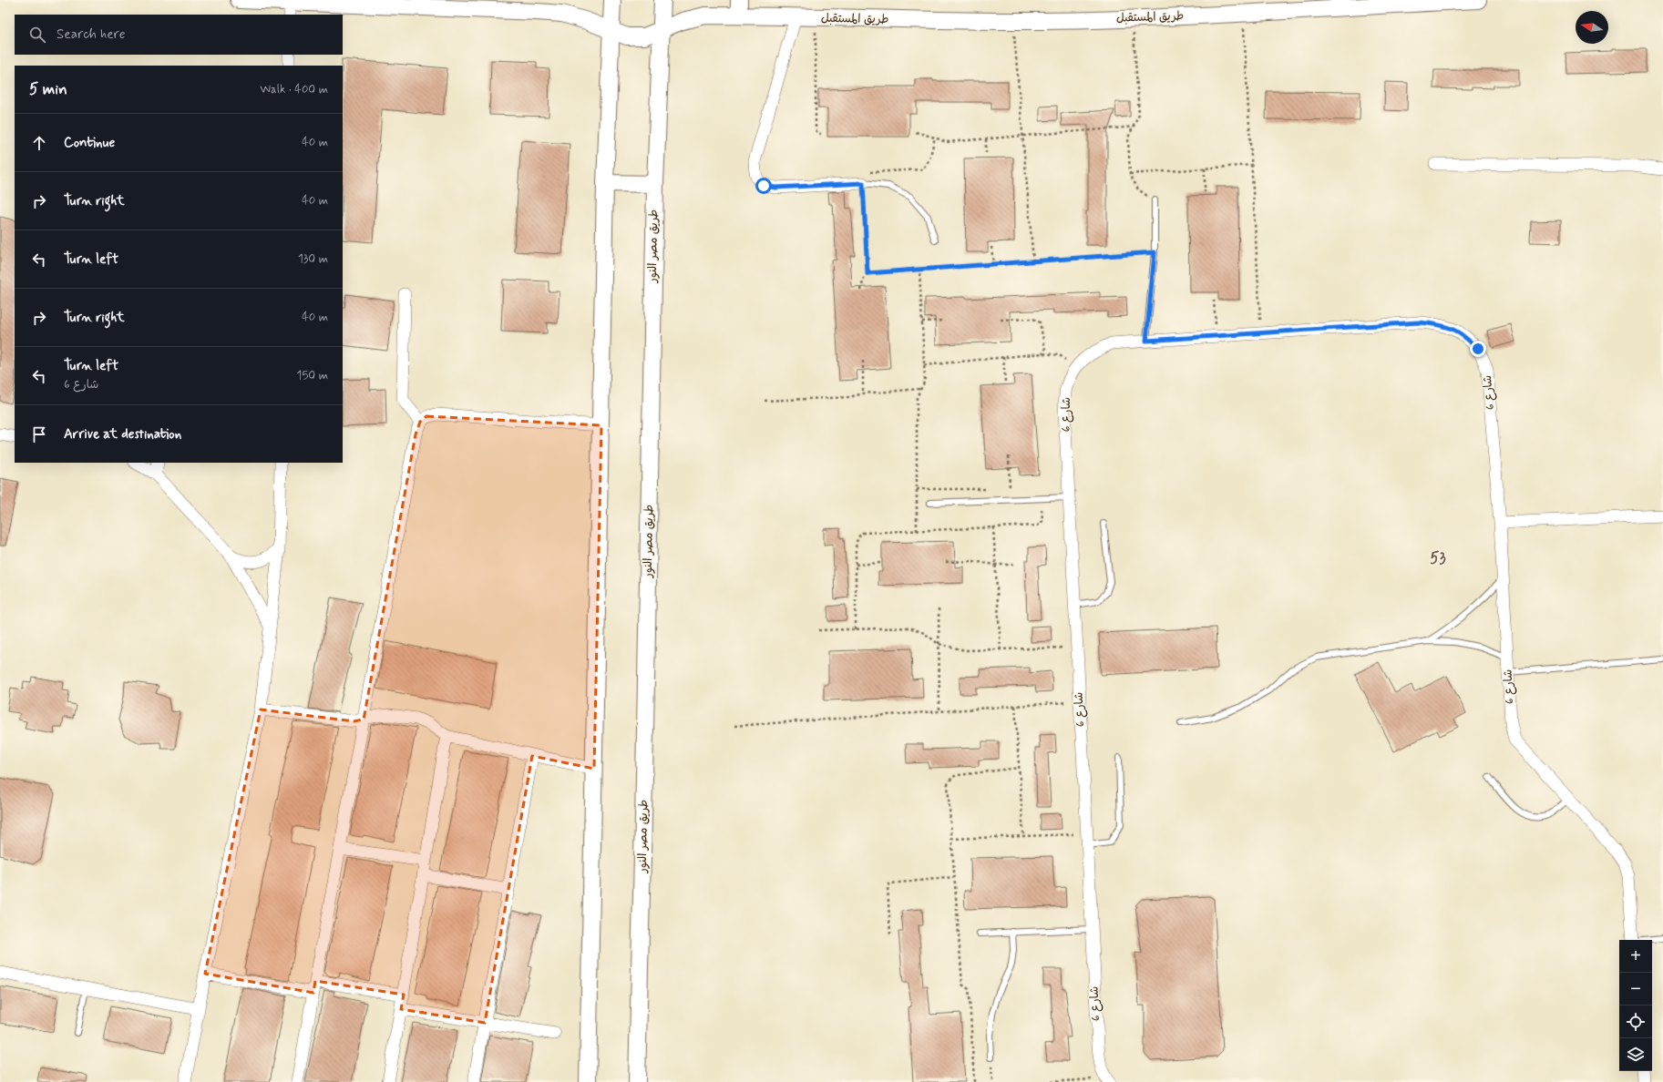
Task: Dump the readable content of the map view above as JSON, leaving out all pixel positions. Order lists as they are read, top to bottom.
{
  "streets": {
    "street": ["طريق المستقبل", "طريق مصر النور", "شارع 6"]
  },
  "crossings": [
    ["طريق المستقبل", "طريق مصر النور"]
  ],
  "districts": ["53"],
  "north": "left",
  "page": {
    "search": "Search here",
    "heading": ["5 min", "Walk · 400 m"],
    "list": [
      ["Continue", "40 m"],
      ["Turn right", "40 m"],
      ["Turn left", "130 m"],
      ["Turn right", "40 m"],
      ["Turn left", "شارع 6", "150 m"],
      "Arrive at destination"
    ],
    "map_buttons": ["+", "−"]
  }
}
